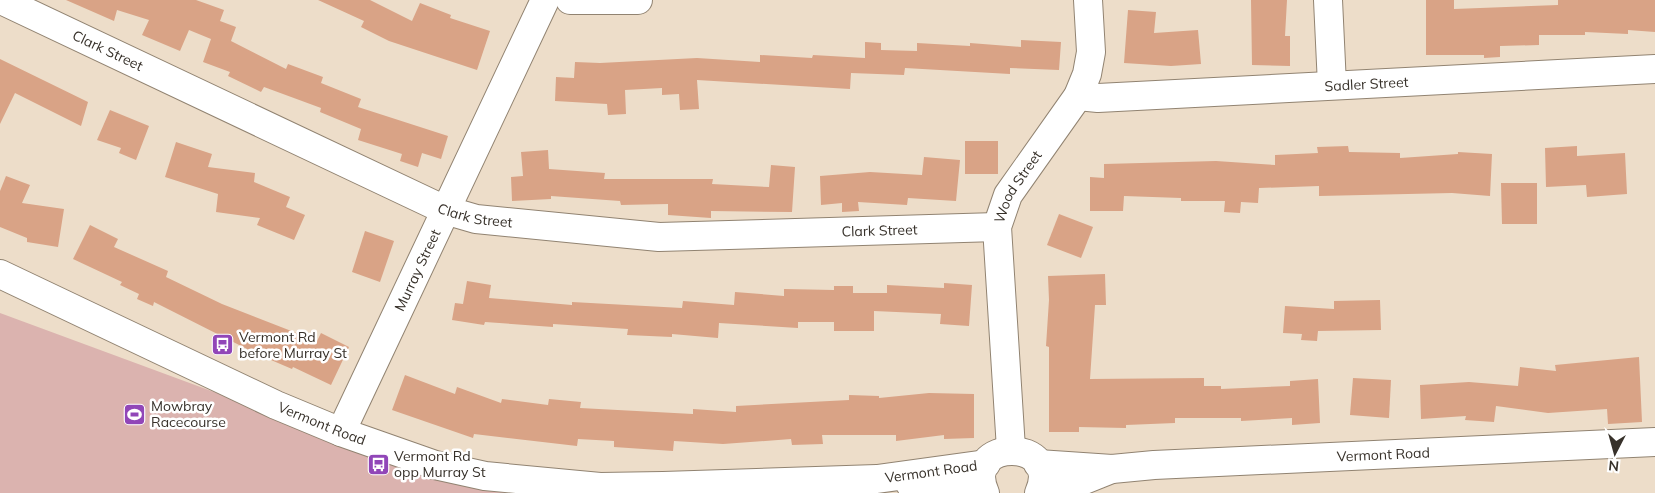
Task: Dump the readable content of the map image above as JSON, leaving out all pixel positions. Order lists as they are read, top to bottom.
{
  "streets": {
    "street": [
      "Clark Street",
      "Sadler Street",
      "Wood Street",
      "Murray Street",
      "Vermont Road"
    ]
  },
  "crossings": [
    ["Clark Street", "Wood Street"],
    ["Clark Street", "Murray Street"],
    ["Sadler Street", "Wood Street"],
    ["Wood Street", "Vermont Road"],
    ["Murray Street", "Vermont Road"]
  ],
  "places": {
    "bus stop": ["Vermont Rd before Murray St", "Vermont Rd opp Murray St"],
    "sports": ["Mowbray Racecourse"]
  },
  "north": "bottom"
}
